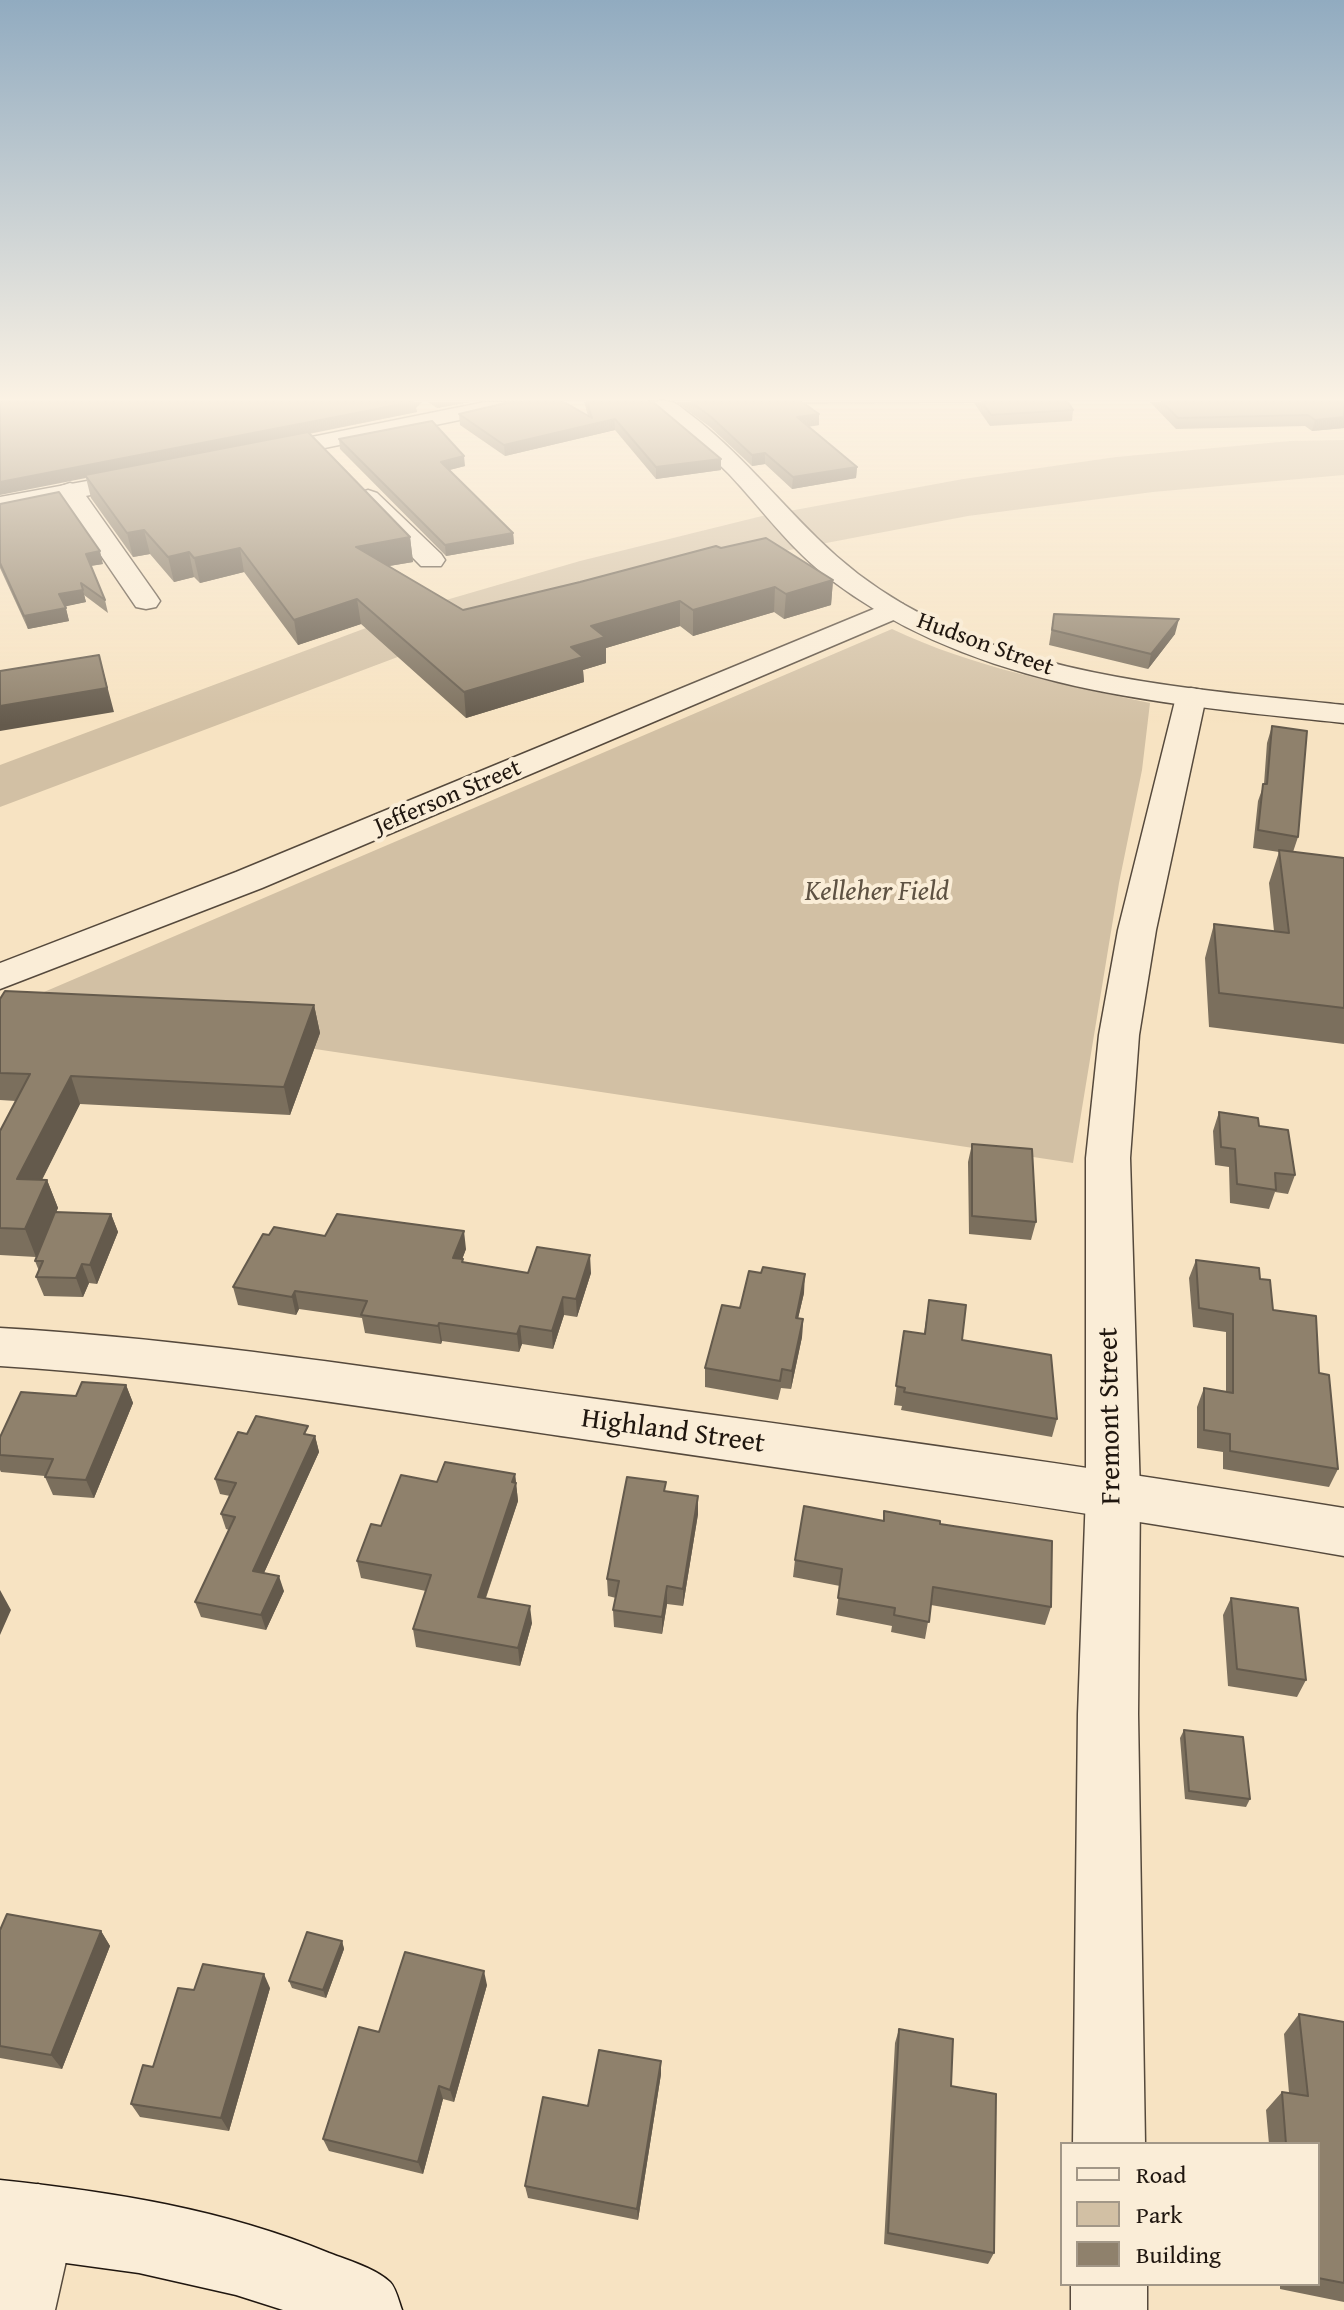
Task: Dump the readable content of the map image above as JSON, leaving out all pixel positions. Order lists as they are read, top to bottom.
{
  "streets": {
    "street": [
      "Hudson Street",
      "Jefferson Street",
      "Fremont Street",
      "Highland Street"
    ]
  },
  "crossings": [
    ["Hudson Street", "Jefferson Street"],
    ["Hudson Street", "Fremont Street"],
    ["Fremont Street", "Highland Street"]
  ],
  "parks": ["Kelleher Field"],
  "legend": ["Road", "Park", "Building"]
}
